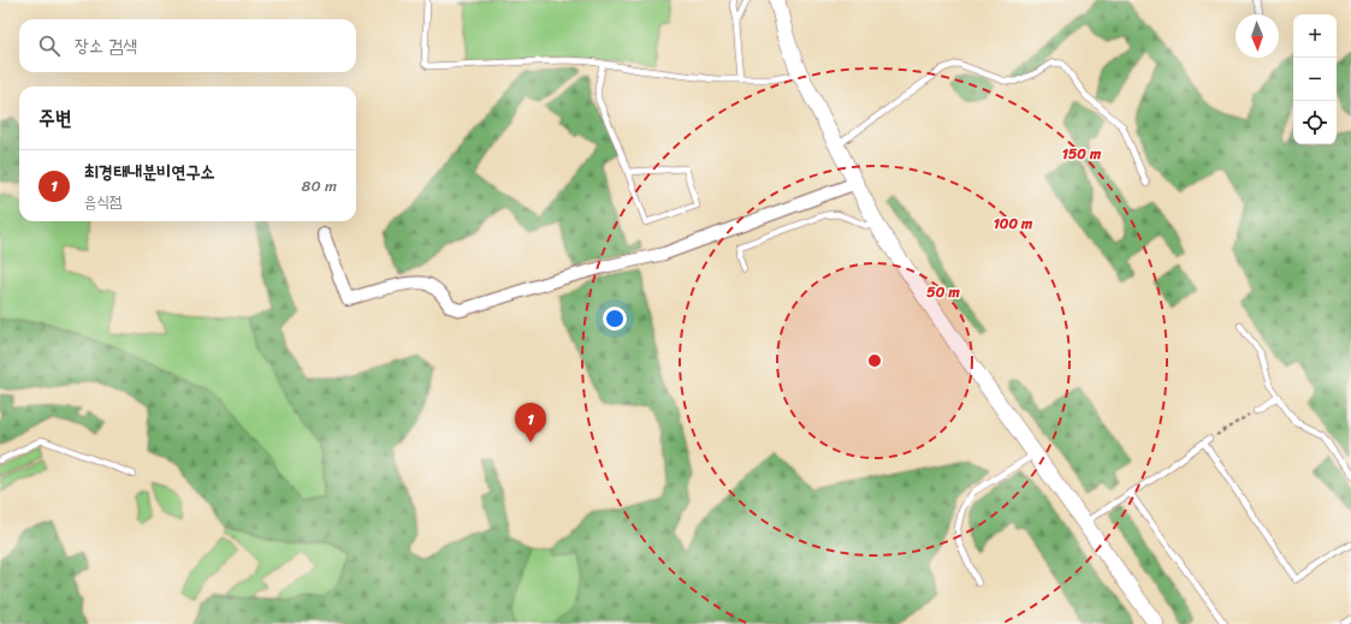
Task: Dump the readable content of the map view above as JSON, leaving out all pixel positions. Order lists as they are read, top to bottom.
{
  "north": "bottom",
  "page": {
    "map_buttons": ["+", "−"],
    "search": "장소 검색",
    "heading": "주변",
    "list": [
      {
        "mark": "1",
        "name": "최경태내분비연구소",
        "note": "음식점",
        "value": "80 m"
      }
    ],
    "pins": "1"
  },
  "rings": ["150 m", "100 m", "50 m"]
}
